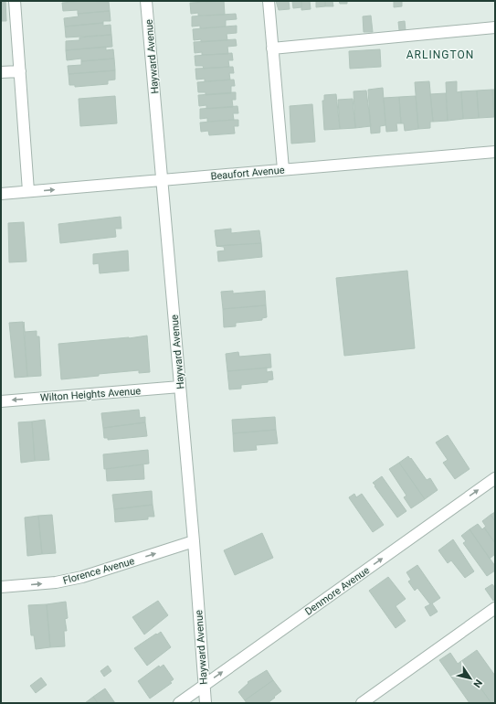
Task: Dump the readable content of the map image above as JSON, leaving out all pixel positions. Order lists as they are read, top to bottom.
{
  "streets": {
    "street": [
      "Hayward Avenue",
      "Beaufort Avenue",
      "Wilton Heights Avenue",
      "Florence Avenue",
      "Denmore Avenue"
    ]
  },
  "crossings": [
    ["Hayward Avenue", "Beaufort Avenue"],
    ["Hayward Avenue", "Wilton Heights Avenue"],
    ["Hayward Avenue", "Florence Avenue"],
    ["Hayward Avenue", "Denmore Avenue"]
  ],
  "one_way": ["Wilton Heights Avenue", "Florence Avenue", "Denmore Avenue"],
  "districts": ["ARLINGTON"],
  "north": "bottom right"
}
